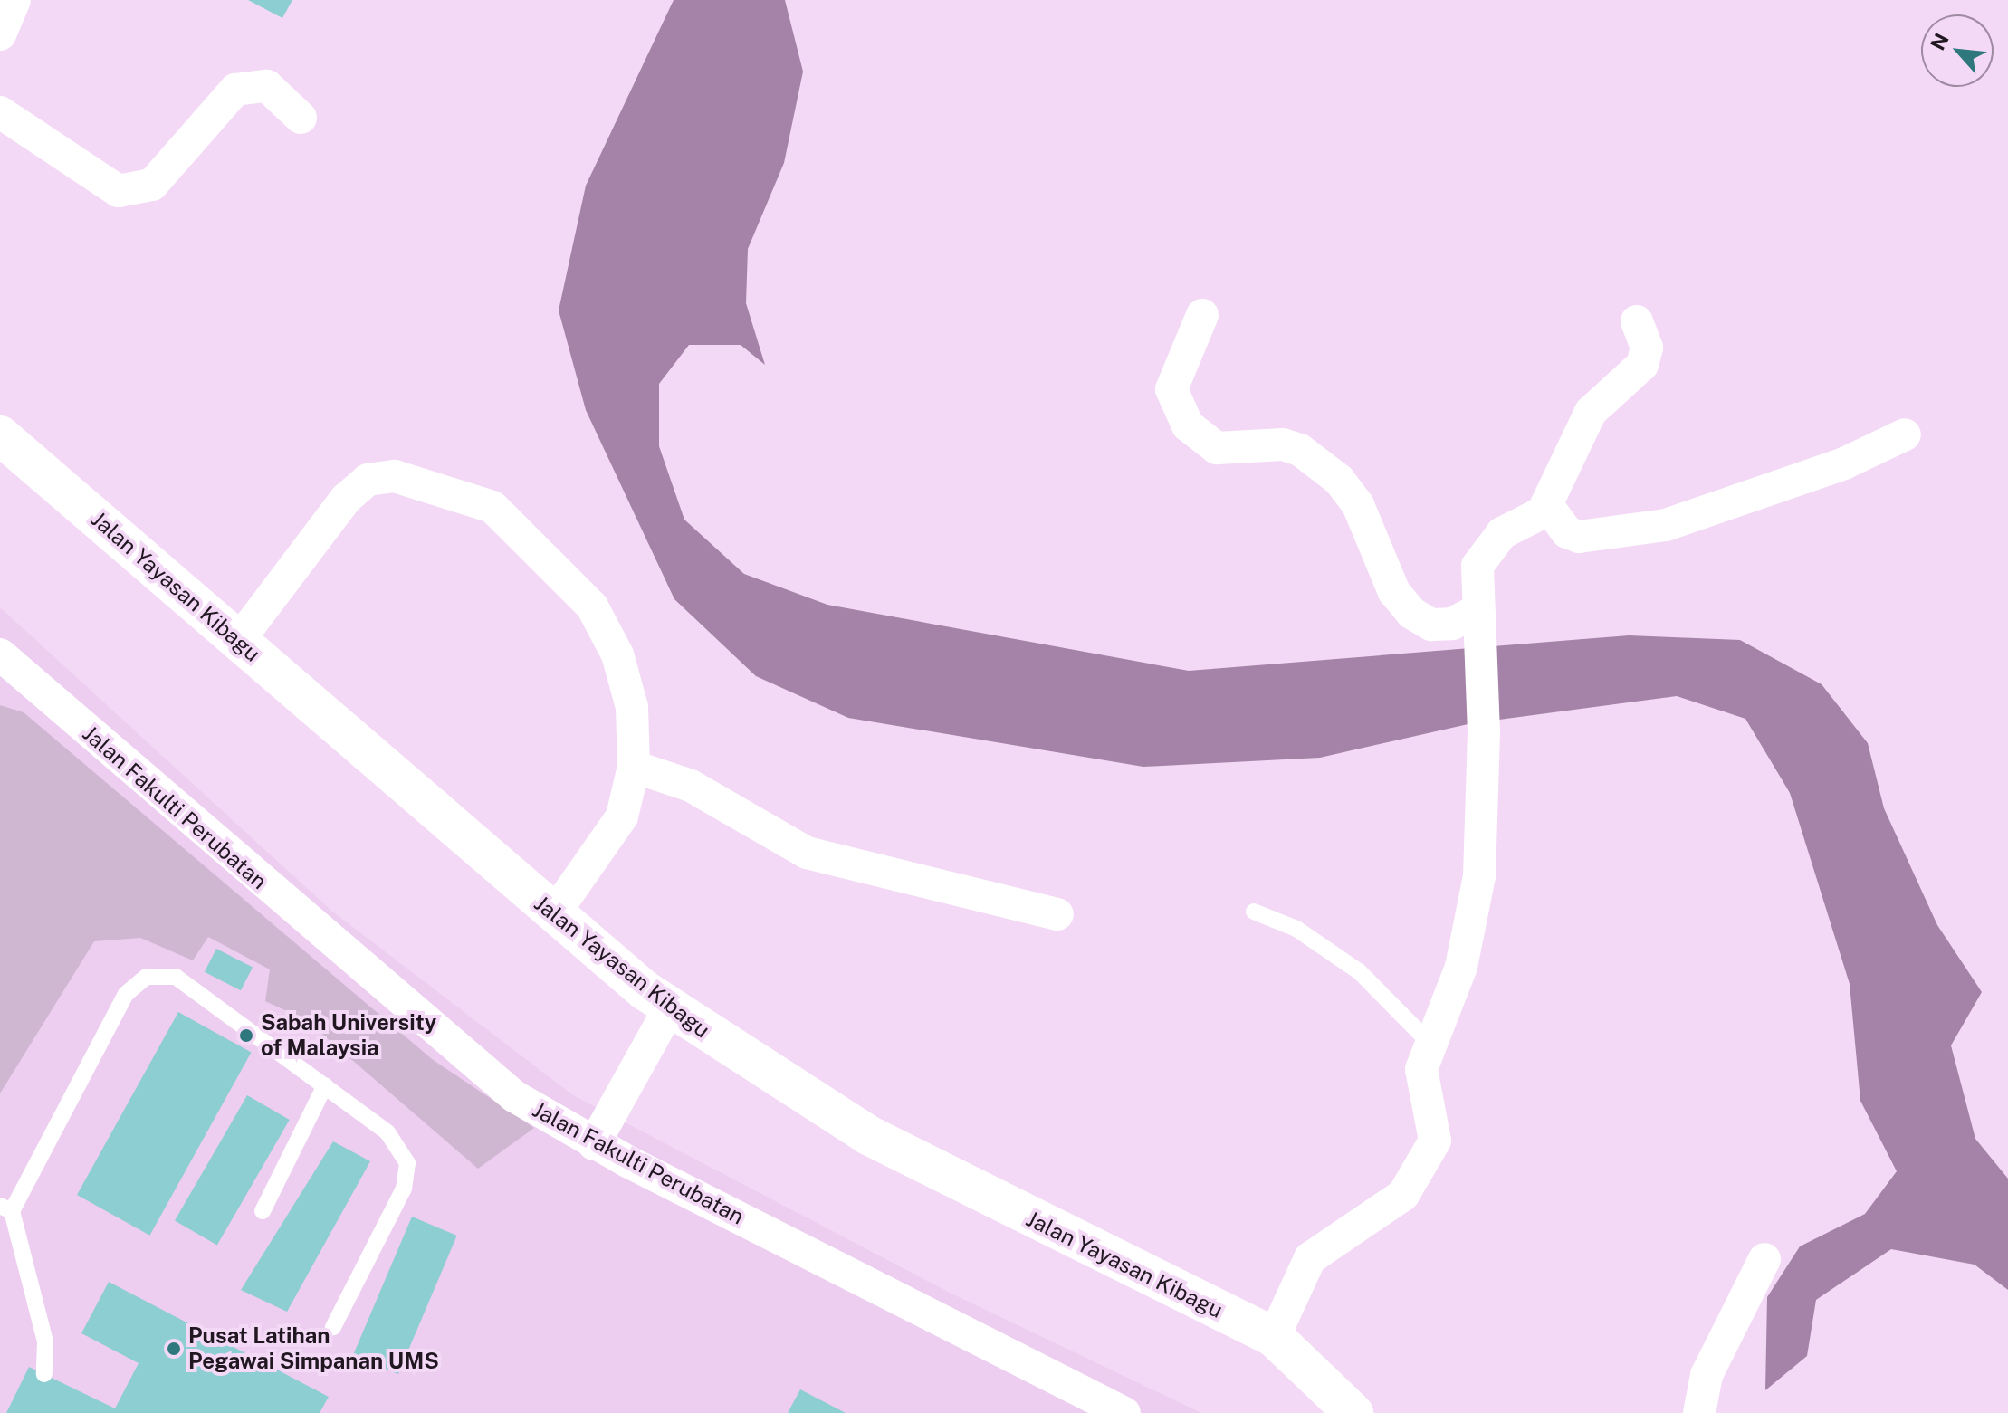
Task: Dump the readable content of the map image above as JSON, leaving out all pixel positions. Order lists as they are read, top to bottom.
{
  "streets": {
    "street": ["Jalan Yayasan Kibagu", "Jalan Fakulti Perubatan"]
  },
  "places": ["Sabah University of Malaysia", "Pusat Latihan Pegawai Simpanan UMS"],
  "north": "top left"
}
